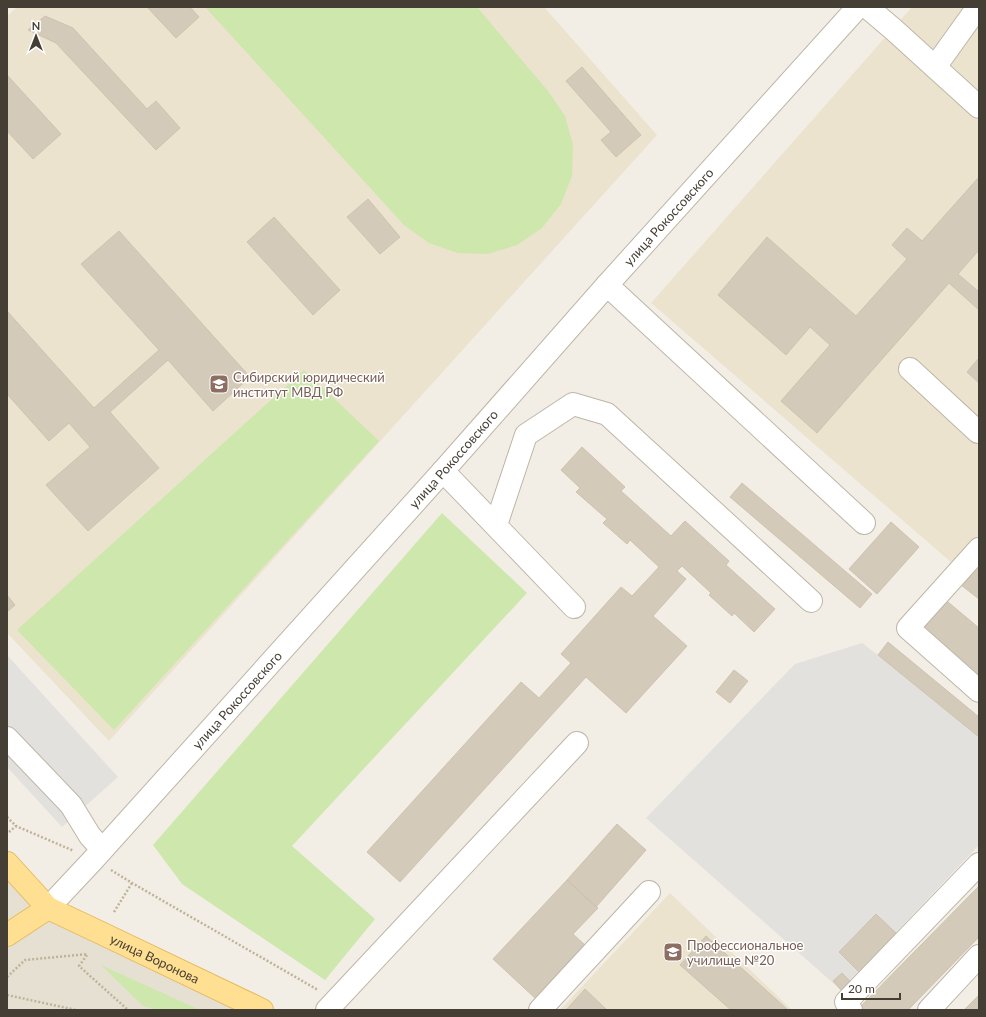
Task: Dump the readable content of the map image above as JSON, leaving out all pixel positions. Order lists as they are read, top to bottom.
{
  "streets": {
    "main road": ["улица Воронова"],
    "street": ["улица Рокоссовского"]
  },
  "crossings": [
    ["улица Рокоссовского", "улица Воронова"]
  ],
  "places": {
    "school or university": ["Сибирский юридический институт МВД РФ", "Профессиональное училище №20"]
  },
  "scale_bar": "20 m",
  "north": "top"
}
